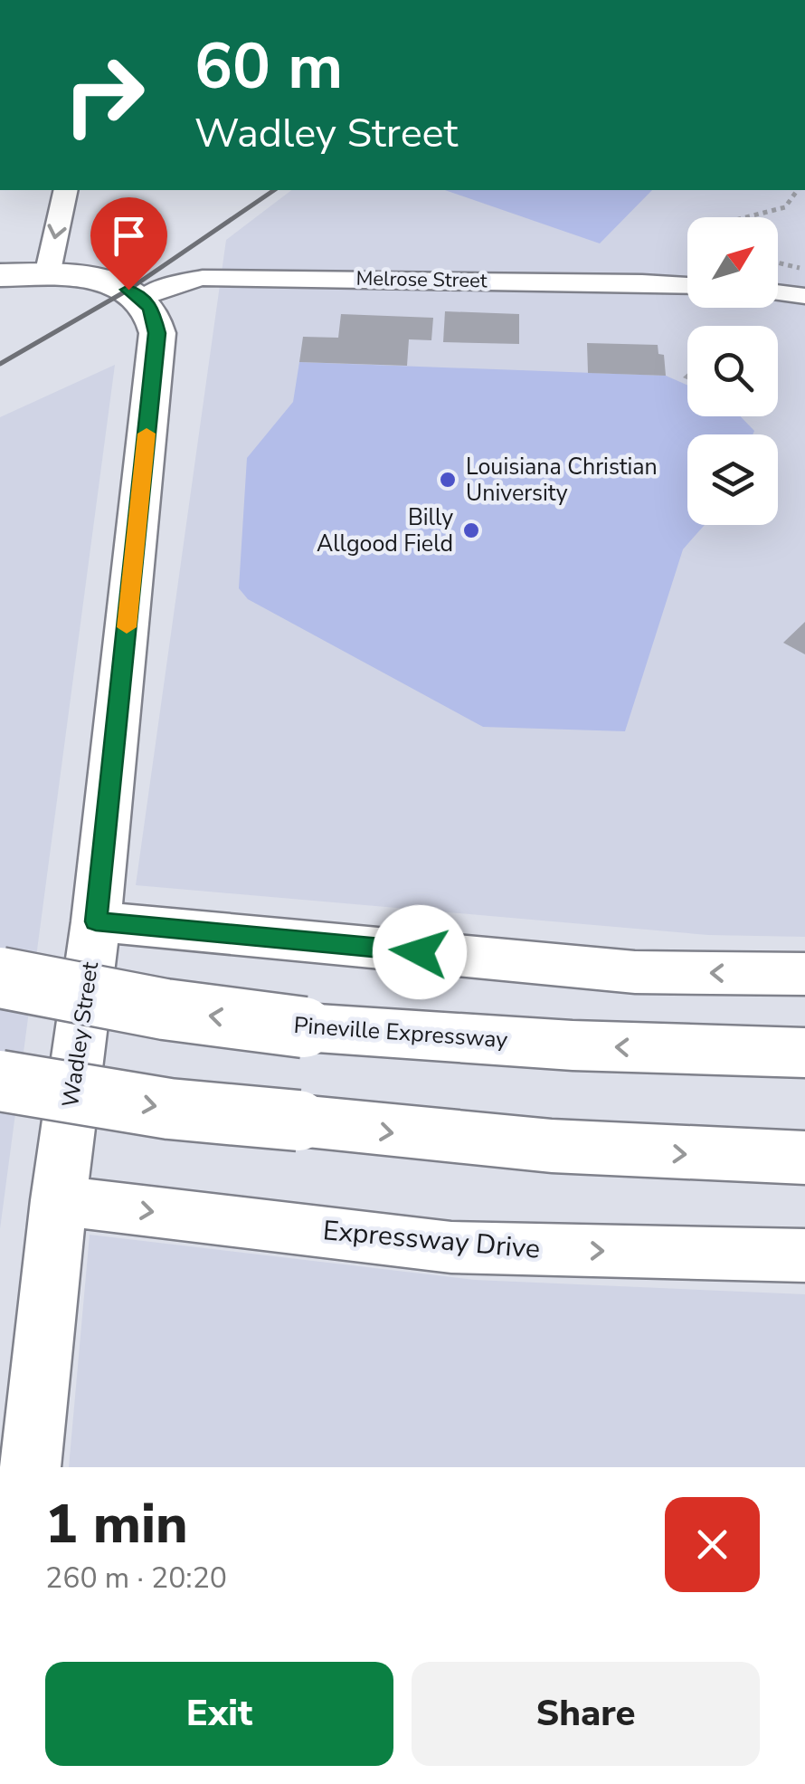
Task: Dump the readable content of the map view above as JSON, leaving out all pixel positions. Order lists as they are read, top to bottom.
{
  "streets": {
    "highway": ["Pineville Expressway"],
    "main road": ["Wadley Street", "Expressway Drive"],
    "street": ["Melrose Street"]
  },
  "crossings": [
    ["Melrose Street", "Wadley Street"],
    ["Wadley Street", "Expressway Drive"]
  ],
  "places": ["Louisiana Christian University", "Billy Allgood Field"],
  "north": "top right",
  "page": {
    "turn": ["60 m", "Wadley Street"],
    "heading": ["1 min", "260 m · 20:20"],
    "buttons": ["Exit", "Share"]
  }
}
